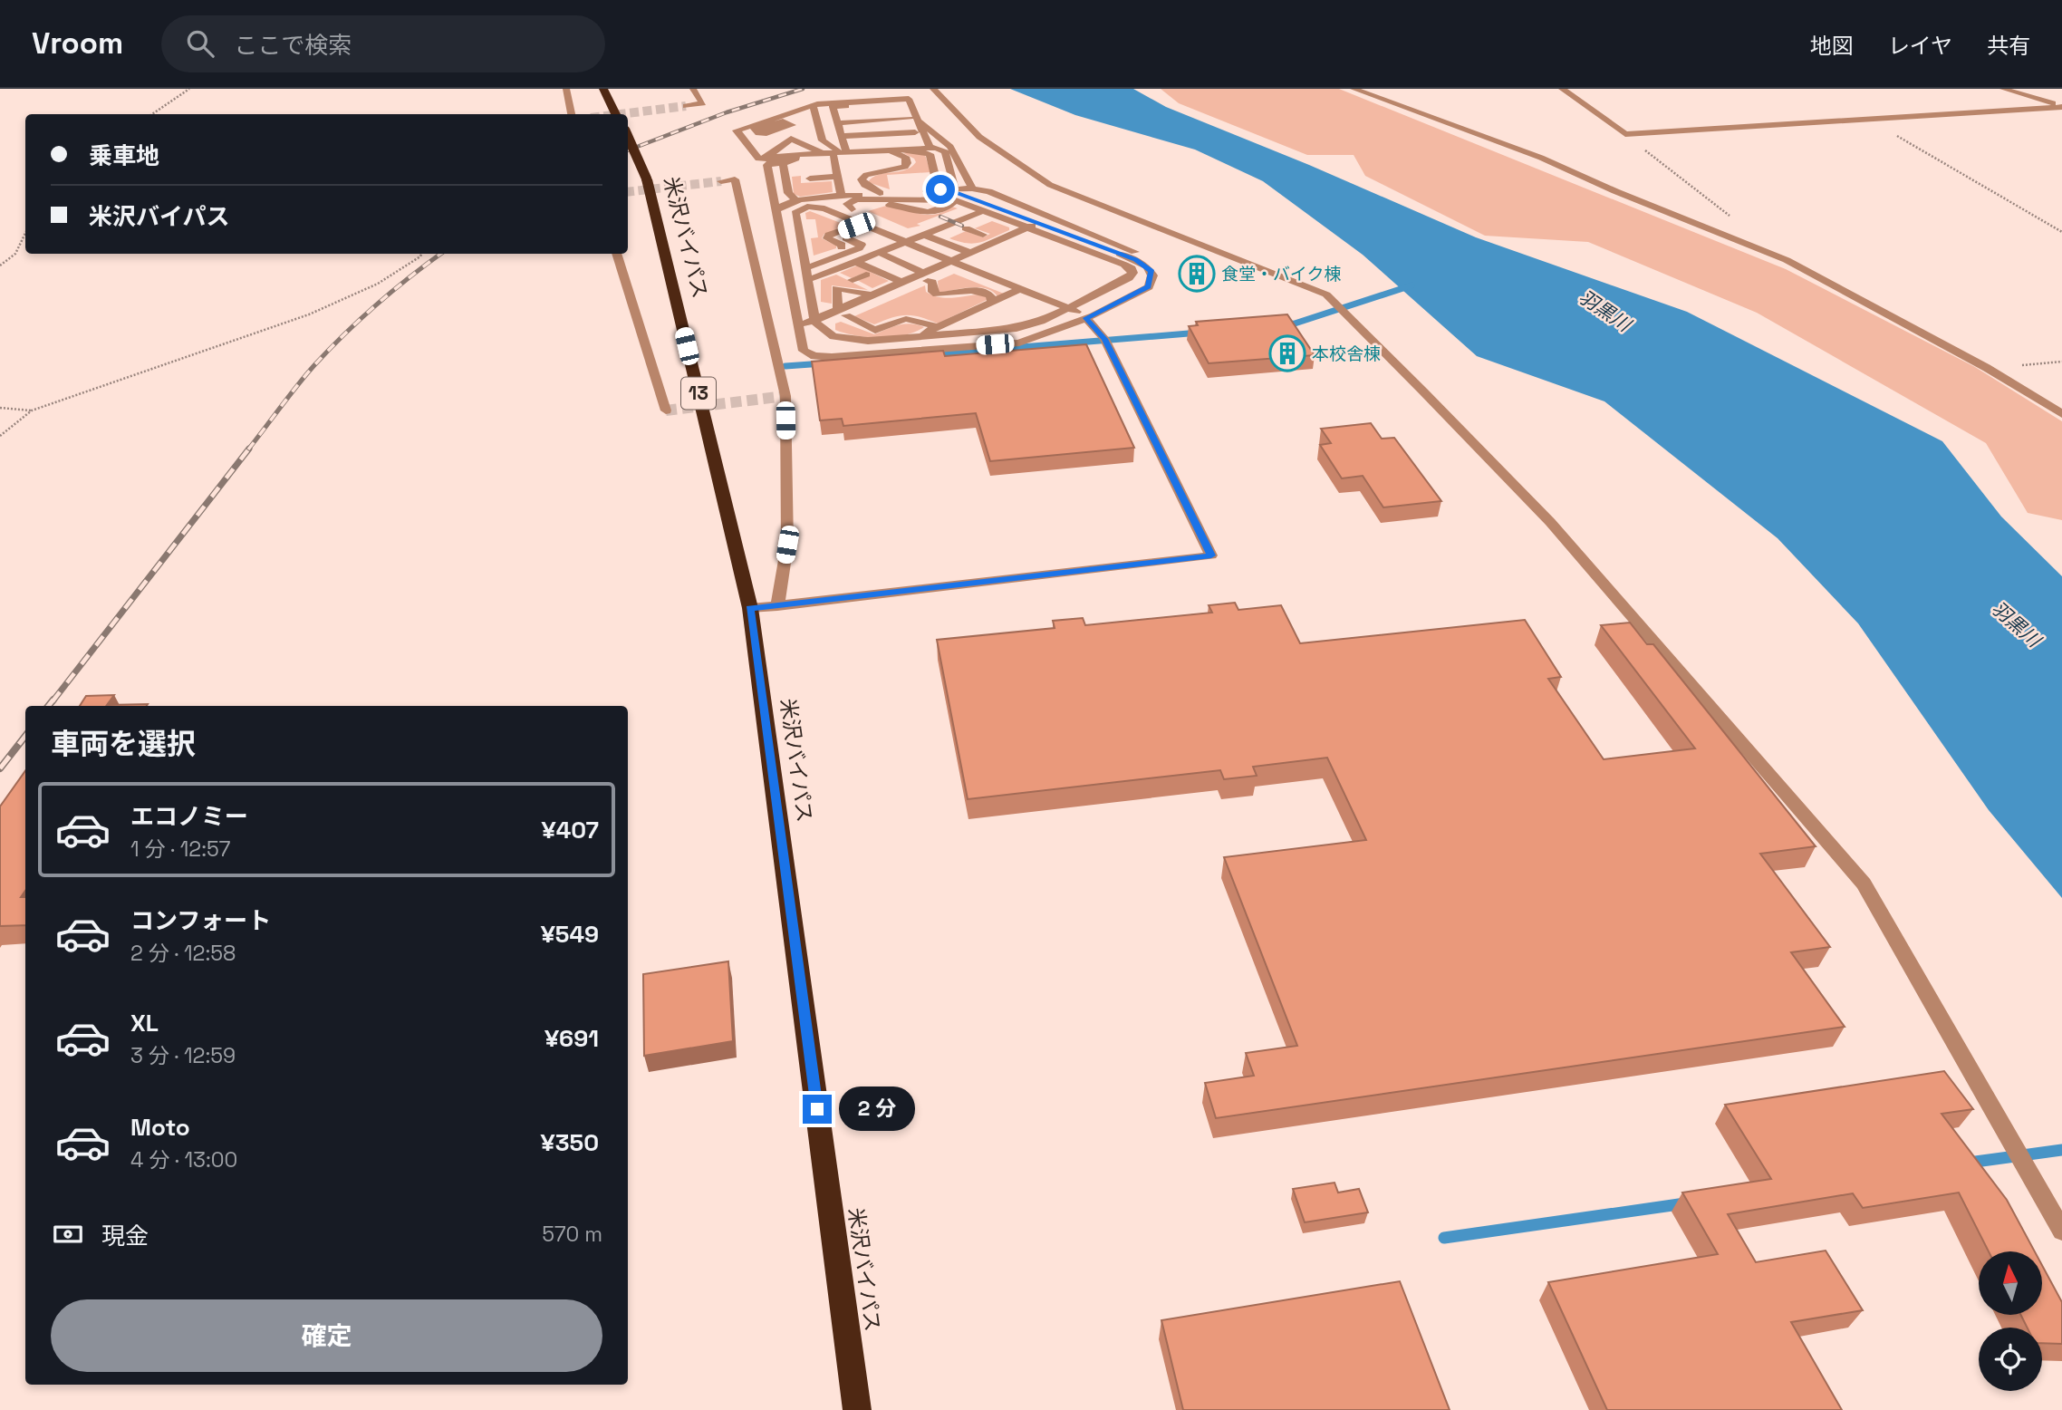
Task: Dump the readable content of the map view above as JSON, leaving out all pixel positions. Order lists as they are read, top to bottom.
{
  "streets": {
    "highway": ["米沢バイパス", "13"]
  },
  "water": ["羽黒川"],
  "places": {
    "building": ["食堂・バイク棟", "本校舎棟"]
  },
  "north": "top",
  "page": {
    "header": "Vroom",
    "search": "ここで検索",
    "nav": ["地図", "レイヤ", "共有"],
    "banner": ["乗車地", "米沢バイパス"],
    "heading": "車両を選択",
    "list": [
      {
        "name": "エコノミー",
        "note": "1 分 · 12:57",
        "value": "¥407"
      },
      {
        "name": "コンフォート",
        "note": "2 分 · 12:58",
        "value": "¥549"
      },
      {
        "name": "XL",
        "note": "3 分 · 12:59",
        "value": "¥691"
      },
      {
        "name": "Moto",
        "note": "4 分 · 13:00",
        "value": "¥350"
      }
    ],
    "bubble": "2 分",
    "pay": ["現金", "570 m"],
    "buttons": "確定"
  }
}
